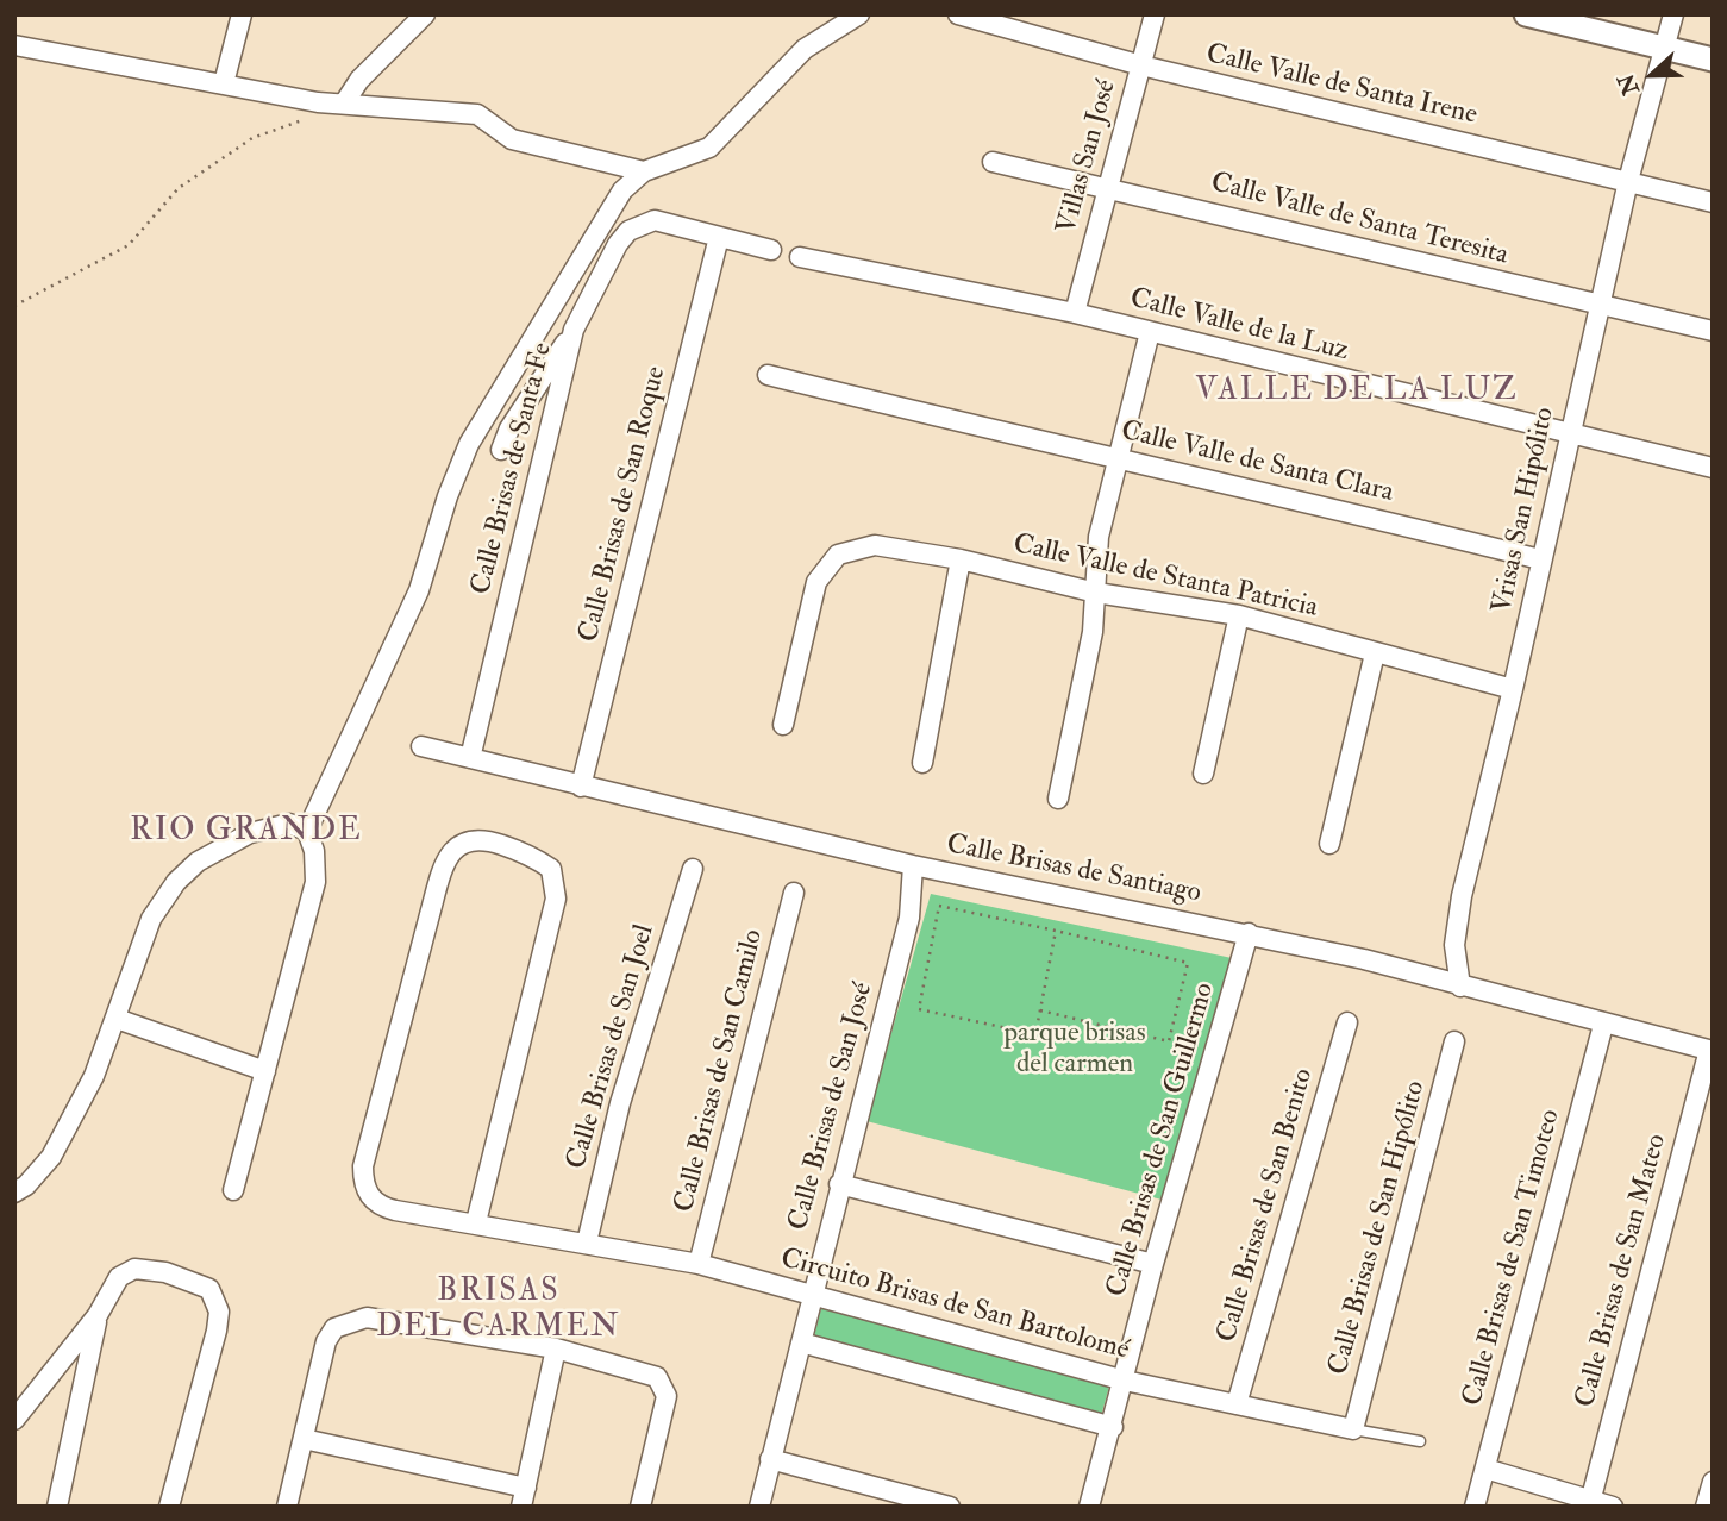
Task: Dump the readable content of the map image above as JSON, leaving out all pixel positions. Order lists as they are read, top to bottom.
{
  "streets": {
    "street": [
      "Calle Valle de Santa Irene",
      "Villas San José",
      "Calle Valle de Santa Teresita",
      "Calle Valle de la Luz",
      "Calle Valle de Santa Clara",
      "Calle Brisas de Santa Fe",
      "Calle Brisas de San Roque",
      "Vrisas San Hipólito",
      "Calle Valle de Stanta Patricia",
      "Calle Brisas de Santiago",
      "Calle Brisas de San Joel",
      "Calle Brisas de San Camilo",
      "Calle Brisas de San José",
      "Calle Brisas de San Guillermo",
      "Calle Brisas de San Benito",
      "Calle Brisas de San Hipólito",
      "Calle Brisas de San Timoteo",
      "Calle Brisas de San Mateo",
      "Circuito Brisas de San Bartolomé"
    ]
  },
  "crossings": [
    ["Calle Valle de Santa Irene", "Villas San José"],
    ["Calle Valle de Santa Irene", "Vrisas San Hipólito"],
    ["Villas San José", "Calle Valle de Santa Teresita"],
    ["Villas San José", "Calle Valle de la Luz"],
    ["Calle Valle de Santa Teresita", "Vrisas San Hipólito"],
    ["Calle Valle de la Luz", "Vrisas San Hipólito"],
    ["Calle Valle de Santa Clara", "Vrisas San Hipólito"],
    ["Calle Brisas de Santa Fe", "Calle Brisas de San Roque"],
    ["Calle Brisas de Santa Fe", "Calle Brisas de Santiago"],
    ["Calle Brisas de San Roque", "Calle Brisas de Santiago"],
    ["Vrisas San Hipólito", "Calle Valle de Stanta Patricia"],
    ["Vrisas San Hipólito", "Calle Brisas de Santiago"],
    ["Calle Brisas de Santiago", "Calle Brisas de San José"],
    ["Calle Brisas de Santiago", "Calle Brisas de San Guillermo"],
    ["Calle Brisas de Santiago", "Calle Brisas de San Timoteo"],
    ["Calle Brisas de Santiago", "Calle Brisas de San Mateo"],
    ["Calle Brisas de San Joel", "Circuito Brisas de San Bartolomé"],
    ["Calle Brisas de San Camilo", "Circuito Brisas de San Bartolomé"],
    ["Calle Brisas de San José", "Circuito Brisas de San Bartolomé"],
    ["Calle Brisas de San Guillermo", "Circuito Brisas de San Bartolomé"],
    ["Calle Brisas de San Benito", "Circuito Brisas de San Bartolomé"],
    ["Calle Brisas de San Hipólito", "Circuito Brisas de San Bartolomé"]
  ],
  "districts": ["VALLE DE LA LUZ", "RIO GRANDE", "BRISAS DEL CARMEN"],
  "parks": ["parque brisas del carmen"],
  "north": "left"
}
